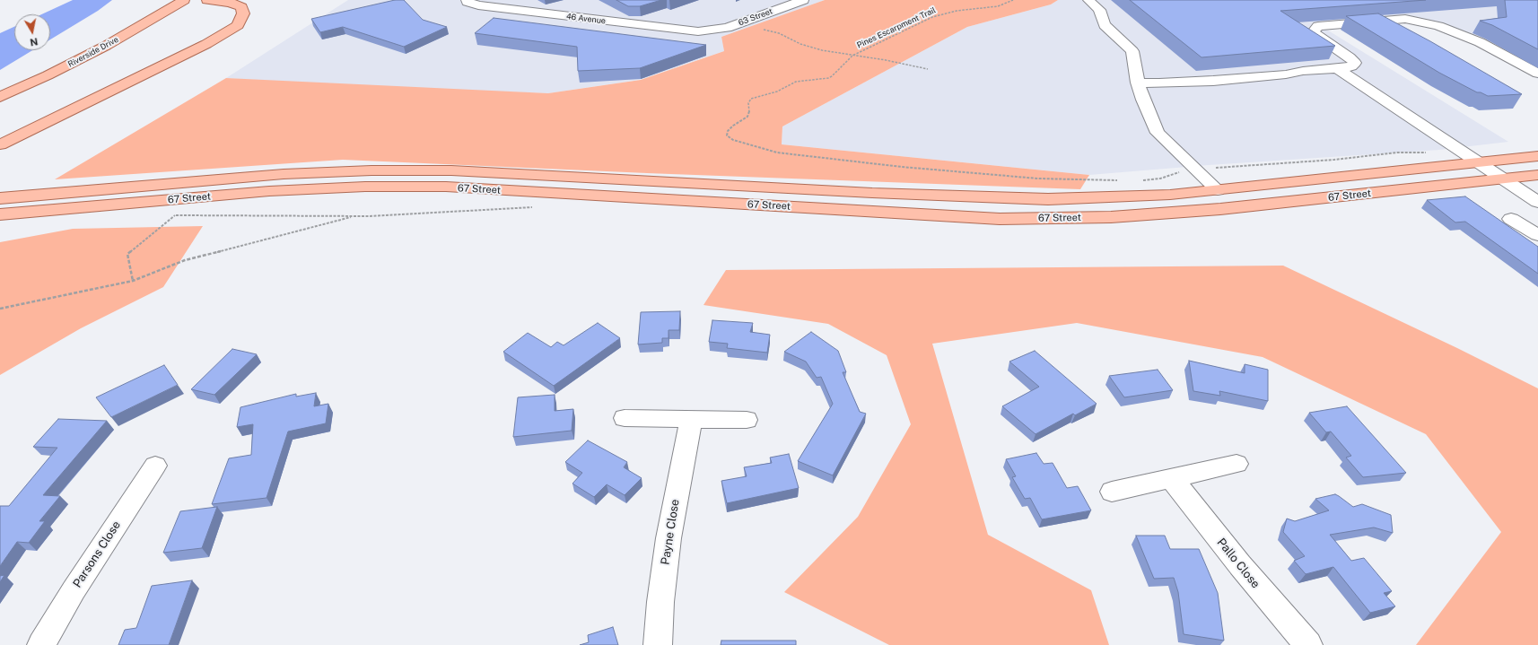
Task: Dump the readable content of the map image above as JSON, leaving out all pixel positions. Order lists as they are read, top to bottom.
{
  "streets": {
    "main road": ["Riverside Drive", "67 Street"],
    "street": [
      "63 Street",
      "46 Avenue",
      "Payne Close",
      "Parsons Close",
      "Pallo Close"
    ],
    "path": ["Pines Escarpment Trail"]
  },
  "crossings": [
    ["63 Street", "46 Avenue"]
  ],
  "north": "bottom"
}
